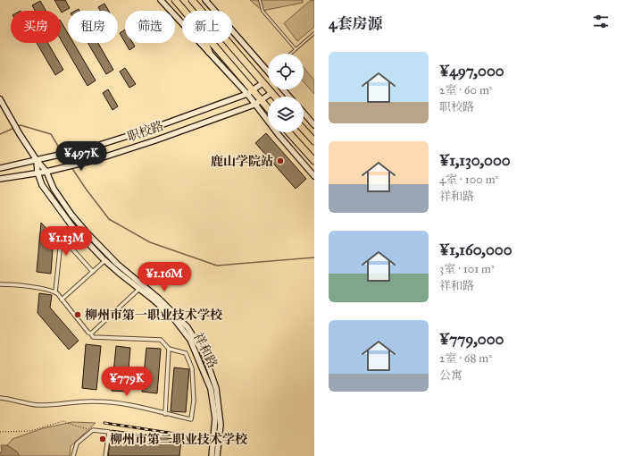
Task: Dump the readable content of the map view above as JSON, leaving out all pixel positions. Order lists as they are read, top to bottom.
{
  "streets": {
    "main road": ["职校路", "祥和路"]
  },
  "crossings": [
    ["职校路", "祥和路"]
  ],
  "places": ["鹿山学院站", "柳州市第一职业技术学校", "柳州市第二职业技术学校"],
  "page": {
    "heading": "4套房源",
    "chip": [
      "买房",
      "租房",
      "筛选",
      "新上"
    ],
    "list": [
      {
        "name": "¥497,000",
        "note": "2室 · 60 m² · 职校路"
      },
      {
        "name": "¥1,130,000",
        "note": "4室 · 100 m² · 祥和路"
      },
      {
        "name": "¥1,160,000",
        "note": "3室 · 101 m² · 祥和路"
      },
      {
        "name": "¥779,000",
        "note": "2室 · 68 m² · 公寓"
      }
    ],
    "price": [
      "¥497K",
      "¥1.13M",
      "¥1.16M",
      "¥779K"
    ]
  }
}
